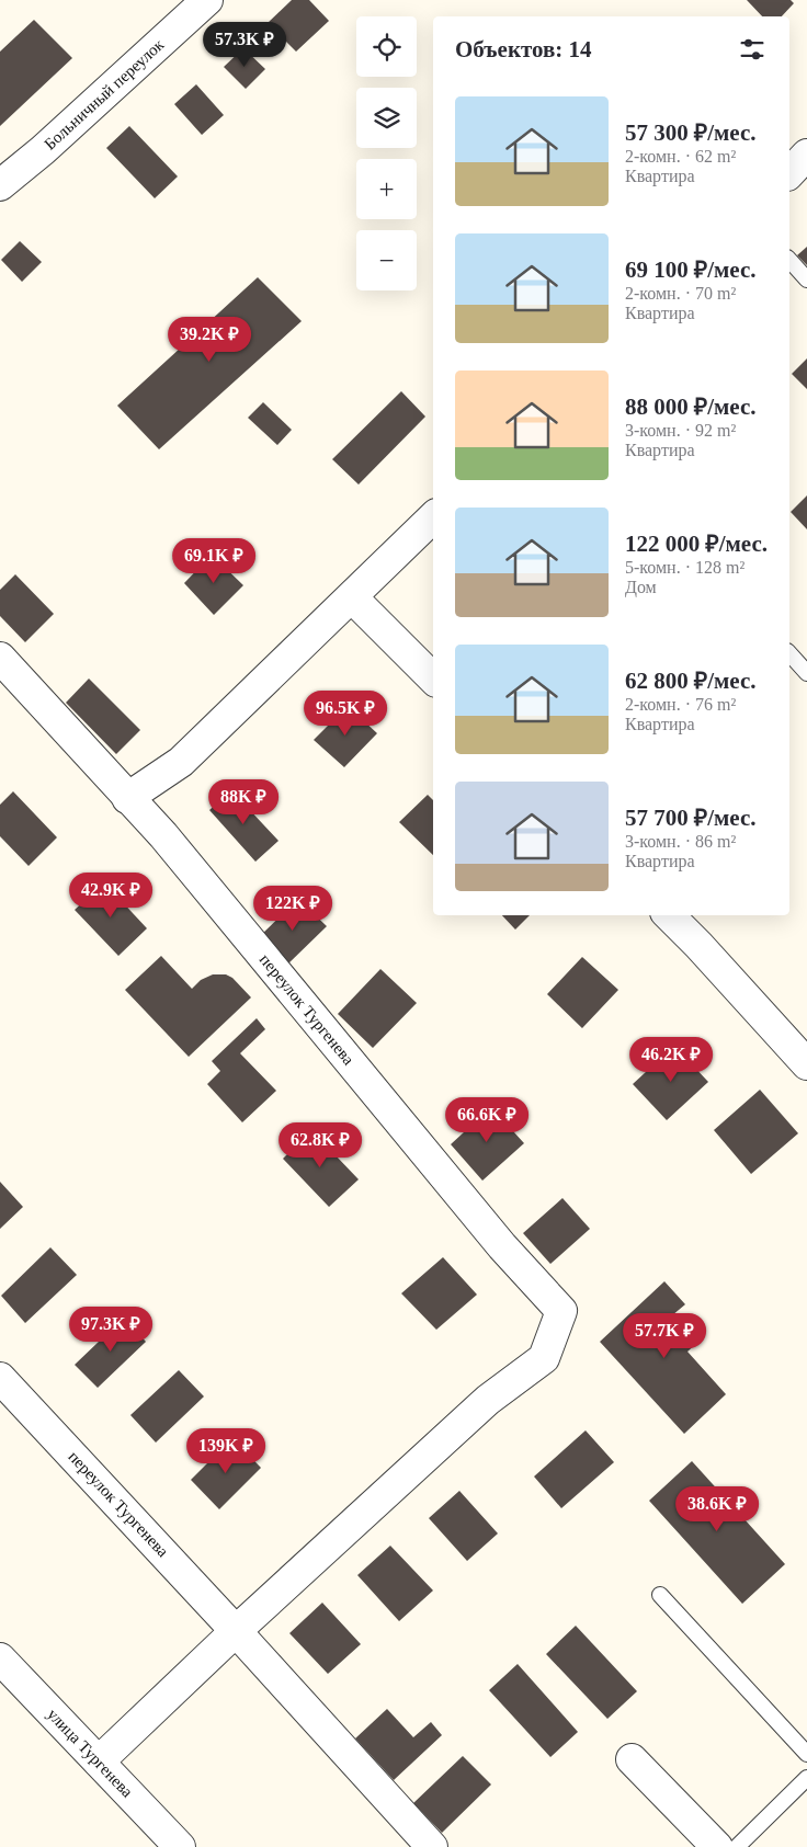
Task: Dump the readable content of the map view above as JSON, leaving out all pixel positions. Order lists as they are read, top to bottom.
{
  "streets": {
    "street": ["Больничный переулок", "переулок Тургенева", "улица Тургенева"]
  },
  "page": {
    "map_buttons": ["+", "−"],
    "heading": "Объектов: 14",
    "price": [
      "57.3K ₽",
      "39.2K ₽",
      "69.1K ₽",
      "96.5K ₽",
      "88K ₽",
      "42.9K ₽",
      "122K ₽",
      "46.2K ₽",
      "66.6K ₽",
      "62.8K ₽",
      "97.3K ₽",
      "57.7K ₽",
      "139K ₽",
      "38.6K ₽"
    ],
    "list": [
      {
        "name": "57 300 ₽/мес.",
        "note": "2-комн. · 62 m² · Квартира"
      },
      {
        "name": "69 100 ₽/мес.",
        "note": "2-комн. · 70 m² · Квартира"
      },
      {
        "name": "88 000 ₽/мес.",
        "note": "3-комн. · 92 m² · Квартира"
      },
      {
        "name": "122 000 ₽/мес.",
        "note": "5-комн. · 128 m² · Дом"
      },
      {
        "name": "62 800 ₽/мес.",
        "note": "2-комн. · 76 m² · Квартира"
      },
      {
        "name": "57 700 ₽/мес.",
        "note": "3-комн. · 86 m² · Квартира"
      }
    ]
  }
}
